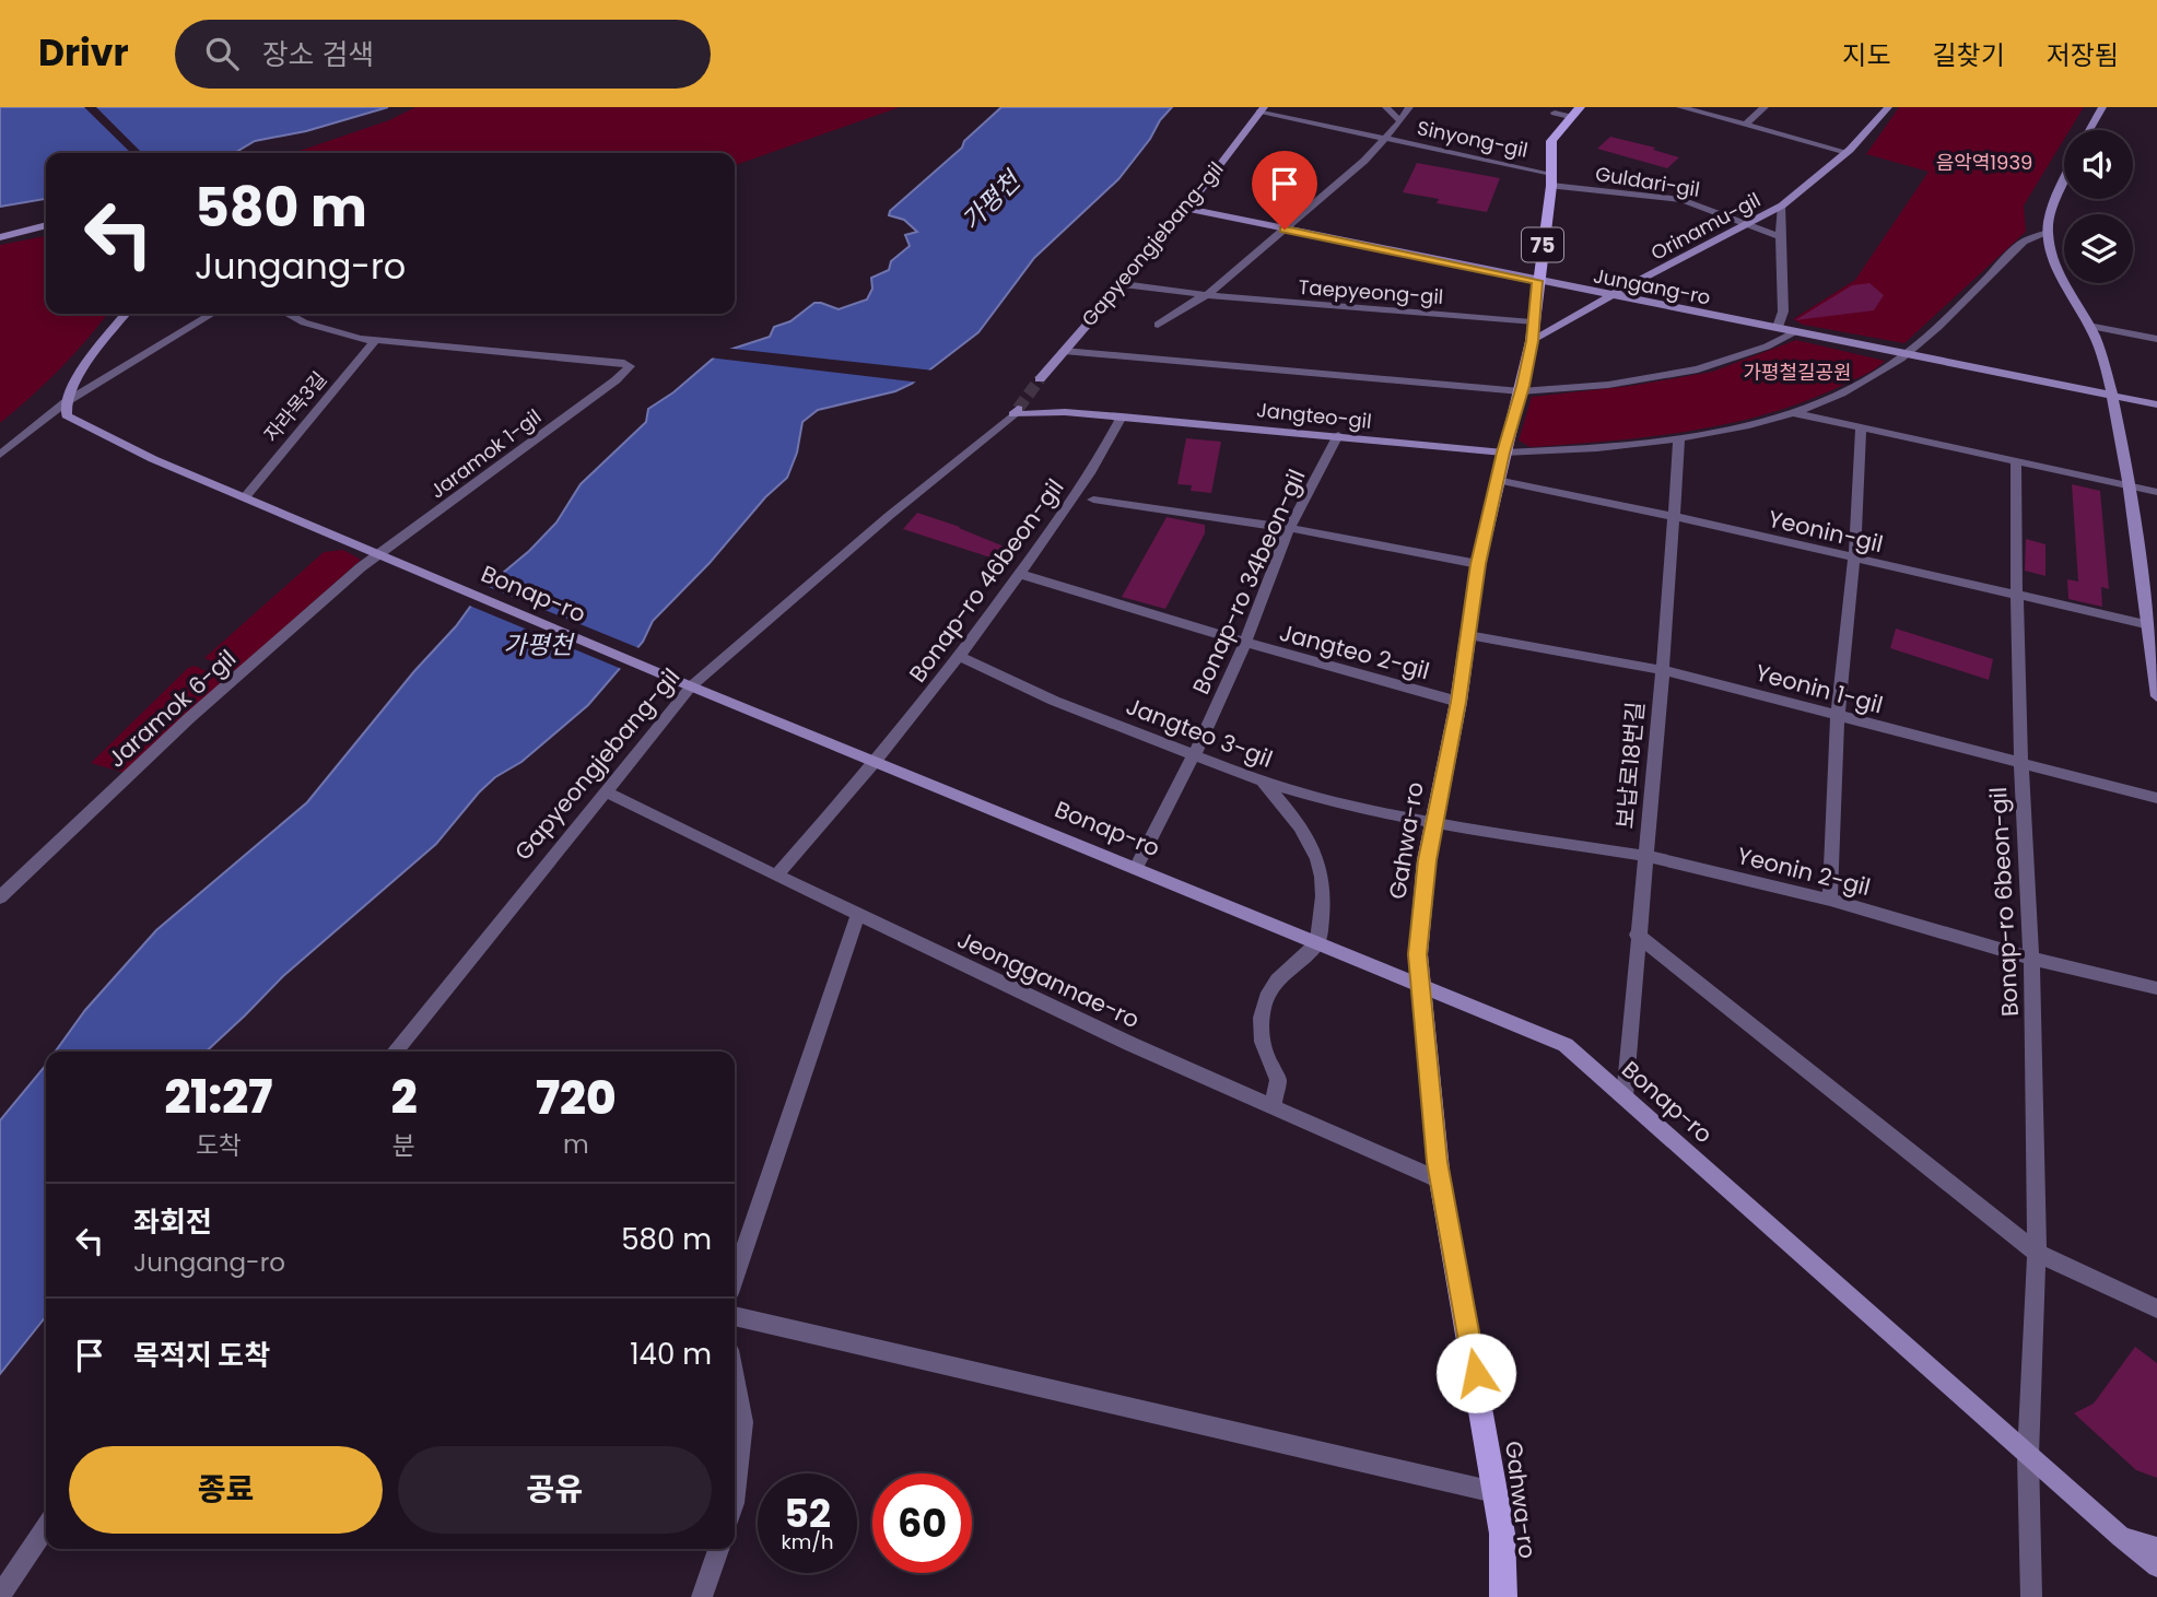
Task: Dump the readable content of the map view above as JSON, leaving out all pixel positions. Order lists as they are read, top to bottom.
{
  "streets": {
    "main road": ["75", "Gahwa-ro"],
    "street": [
      "Sinyong-gil",
      "Guldari-gil",
      "Orinamu-gil",
      "Gapyeongjebang-gil",
      "Jungang-ro",
      "Taepyeong-gil",
      "자라목3길",
      "Jangteo-gil",
      "Jaramok 1-gil",
      "Yeonin-gil",
      "Bonap-ro 46beon-gil",
      "Bonap-ro 34beon-gil",
      "Bonap-ro",
      "Jangteo 2-gil",
      "Yeonin 1-gil",
      "Jaramok 6-gil",
      "Jangteo 3-gil",
      "보납로18번길",
      "Yeonin 2-gil",
      "Bonap-ro 6beon-gil",
      "Jeonggannae-ro"
    ]
  },
  "crossings": [
    ["Sinyong-gil", "Guldari-gil"],
    ["Sinyong-gil", "Gapyeongjebang-gil"],
    ["Sinyong-gil", "Gahwa-ro"],
    ["Guldari-gil", "Orinamu-gil"],
    ["Guldari-gil", "Gahwa-ro"],
    ["Orinamu-gil", "Jungang-ro"],
    ["Orinamu-gil", "Gahwa-ro"],
    ["Gapyeongjebang-gil", "Jungang-ro"],
    ["Gapyeongjebang-gil", "Taepyeong-gil"],
    ["Gapyeongjebang-gil", "Jangteo-gil"],
    ["Gapyeongjebang-gil", "Bonap-ro 46beon-gil"],
    ["Gapyeongjebang-gil", "Bonap-ro"],
    ["Gapyeongjebang-gil", "Jeonggannae-ro"],
    ["Jungang-ro", "Gahwa-ro"],
    ["Taepyeong-gil", "Gahwa-ro"],
    ["자라목3길", "Jaramok 1-gil"],
    ["자라목3길", "Bonap-ro"],
    ["Jangteo-gil", "Bonap-ro 46beon-gil"],
    ["Jangteo-gil", "Bonap-ro 34beon-gil"],
    ["Jangteo-gil", "Gahwa-ro"],
    ["Jaramok 1-gil", "Bonap-ro"],
    ["Jaramok 1-gil", "Jaramok 6-gil"],
    ["Yeonin-gil", "보납로18번길"],
    ["Yeonin-gil", "Gahwa-ro"],
    ["Yeonin-gil", "Bonap-ro 6beon-gil"],
    ["Bonap-ro 46beon-gil", "Bonap-ro"],
    ["Bonap-ro 46beon-gil", "Jangteo 2-gil"],
    ["Bonap-ro 46beon-gil", "Jangteo 3-gil"],
    ["Bonap-ro 34beon-gil", "Bonap-ro"],
    ["Bonap-ro 34beon-gil", "Jangteo 2-gil"],
    ["Bonap-ro 34beon-gil", "Jangteo 3-gil"],
    ["Bonap-ro", "Jaramok 6-gil"],
    ["Bonap-ro", "보납로18번길"],
    ["Bonap-ro", "Gahwa-ro"],
    ["Bonap-ro", "Bonap-ro 6beon-gil"],
    ["Jangteo 2-gil", "Gahwa-ro"],
    ["Yeonin 1-gil", "보납로18번길"],
    ["Yeonin 1-gil", "Gahwa-ro"],
    ["Yeonin 1-gil", "Bonap-ro 6beon-gil"],
    ["Jangteo 3-gil", "Gahwa-ro"],
    ["Jangteo 3-gil", "Yeonin 2-gil"],
    ["보납로18번길", "Yeonin 2-gil"],
    ["Gahwa-ro", "Yeonin 2-gil"],
    ["Gahwa-ro", "Jeonggannae-ro"],
    ["Yeonin 2-gil", "Bonap-ro 6beon-gil"]
  ],
  "water": ["가평천"],
  "parks": ["음악역1939", "가평철길공원"],
  "page": {
    "header": "Drivr",
    "search": "장소 검색",
    "nav": ["지도", "길찾기", "저장됨"],
    "turn": ["580 m", "Jungang-ro"],
    "eta": [
      "21:27",
      "도착",
      "2",
      "분",
      "720",
      "m"
    ],
    "list": [
      {
        "name": "좌회전",
        "note": "Jungang-ro",
        "value": "580 m"
      },
      {
        "name": "목적지 도착",
        "value": "140 m"
      }
    ],
    "buttons": ["종료", "공유"],
    "speed": "52 km/h",
    "limit": "60"
  }
}
